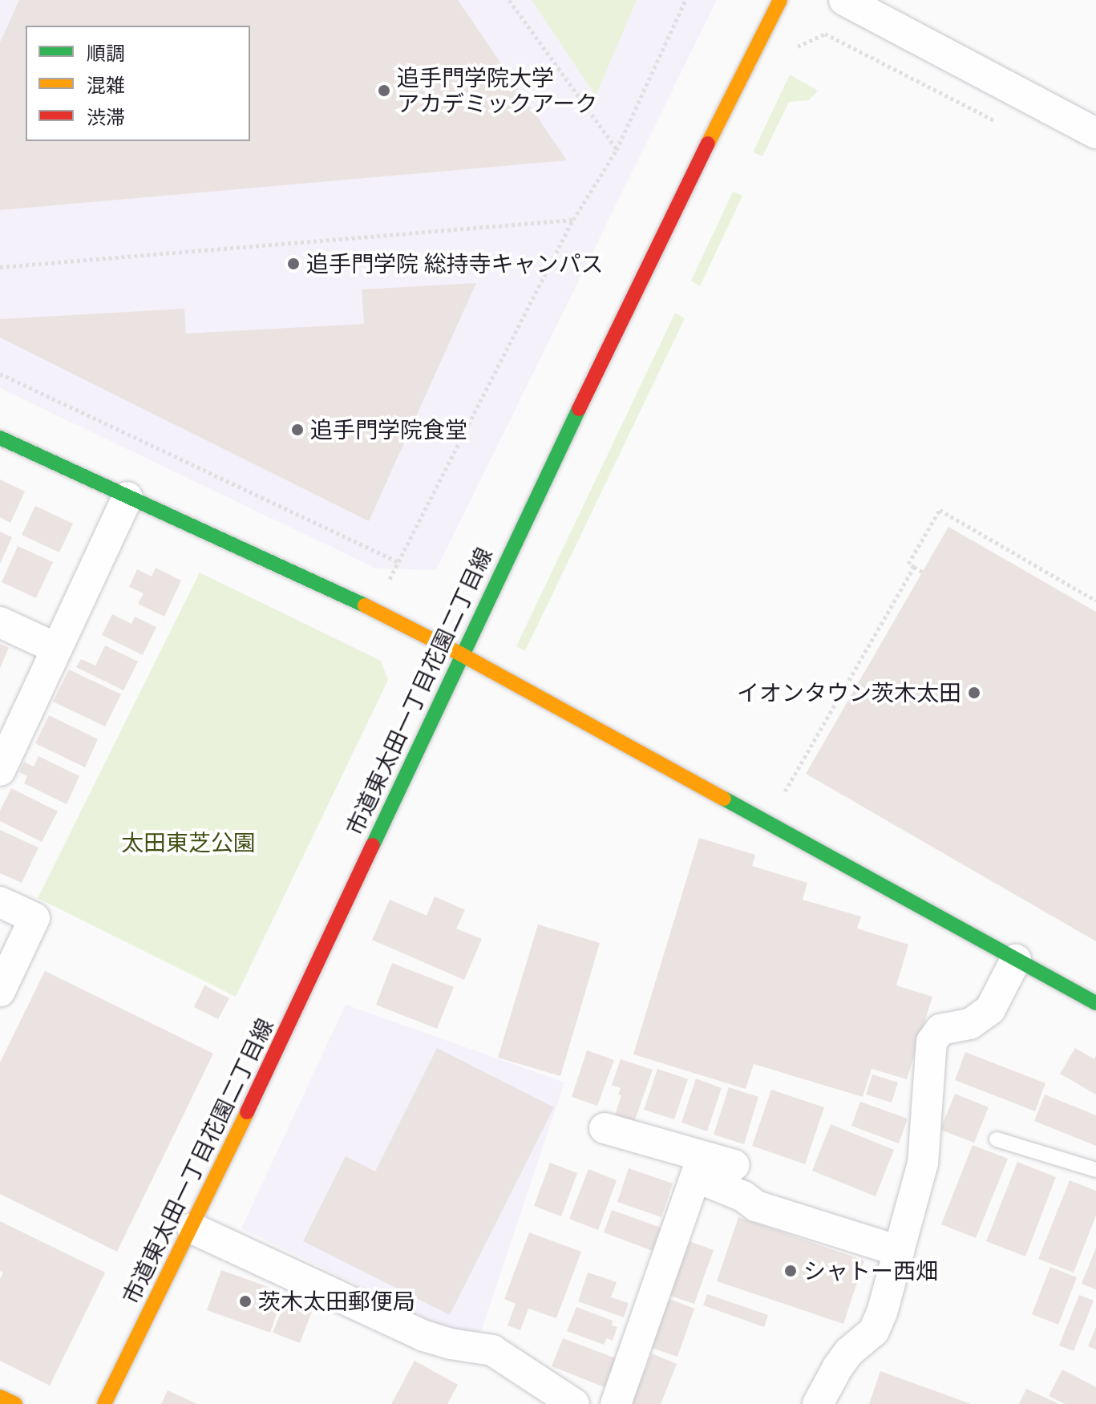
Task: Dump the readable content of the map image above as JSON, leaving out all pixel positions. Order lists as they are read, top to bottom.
{
  "streets": {
    "street": ["市道東太田一丁目花園二丁目線"]
  },
  "parks": ["太田東芝公園"],
  "places": [
    "追手門学院大学 アカデミックアーク",
    "追手門学院 総持寺キャンパス",
    "追手門学院食堂",
    "イオンタウン茨木太田",
    "シャトー西畑",
    "茨木太田郵便局"
  ],
  "legend": ["順調", "混雑", "渋滞"]
}
